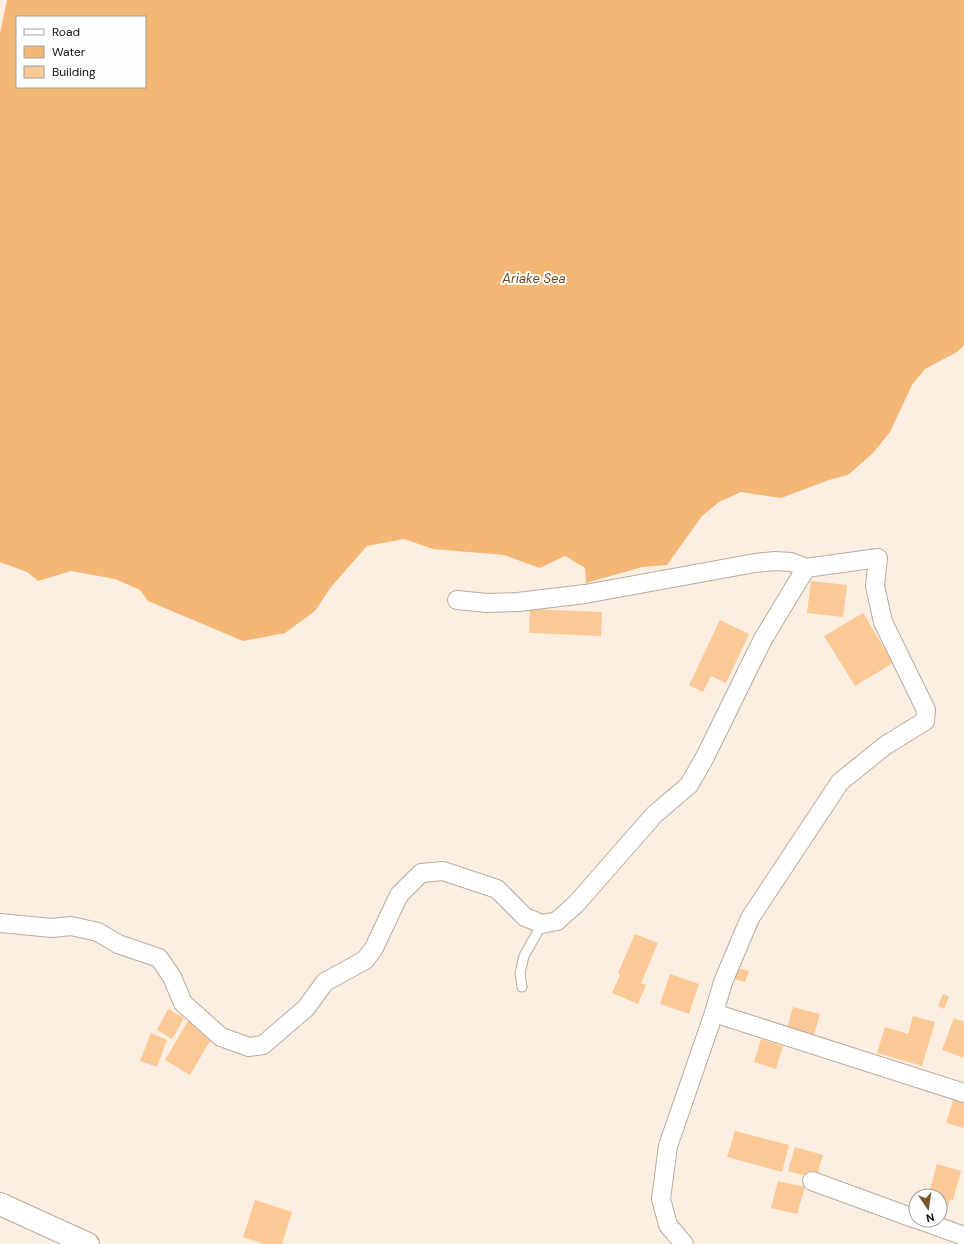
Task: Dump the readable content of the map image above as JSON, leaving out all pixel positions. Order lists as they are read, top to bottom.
{
  "water": ["Ariake Sea"],
  "legend": ["Road", "Water", "Building"],
  "north": "bottom"
}
